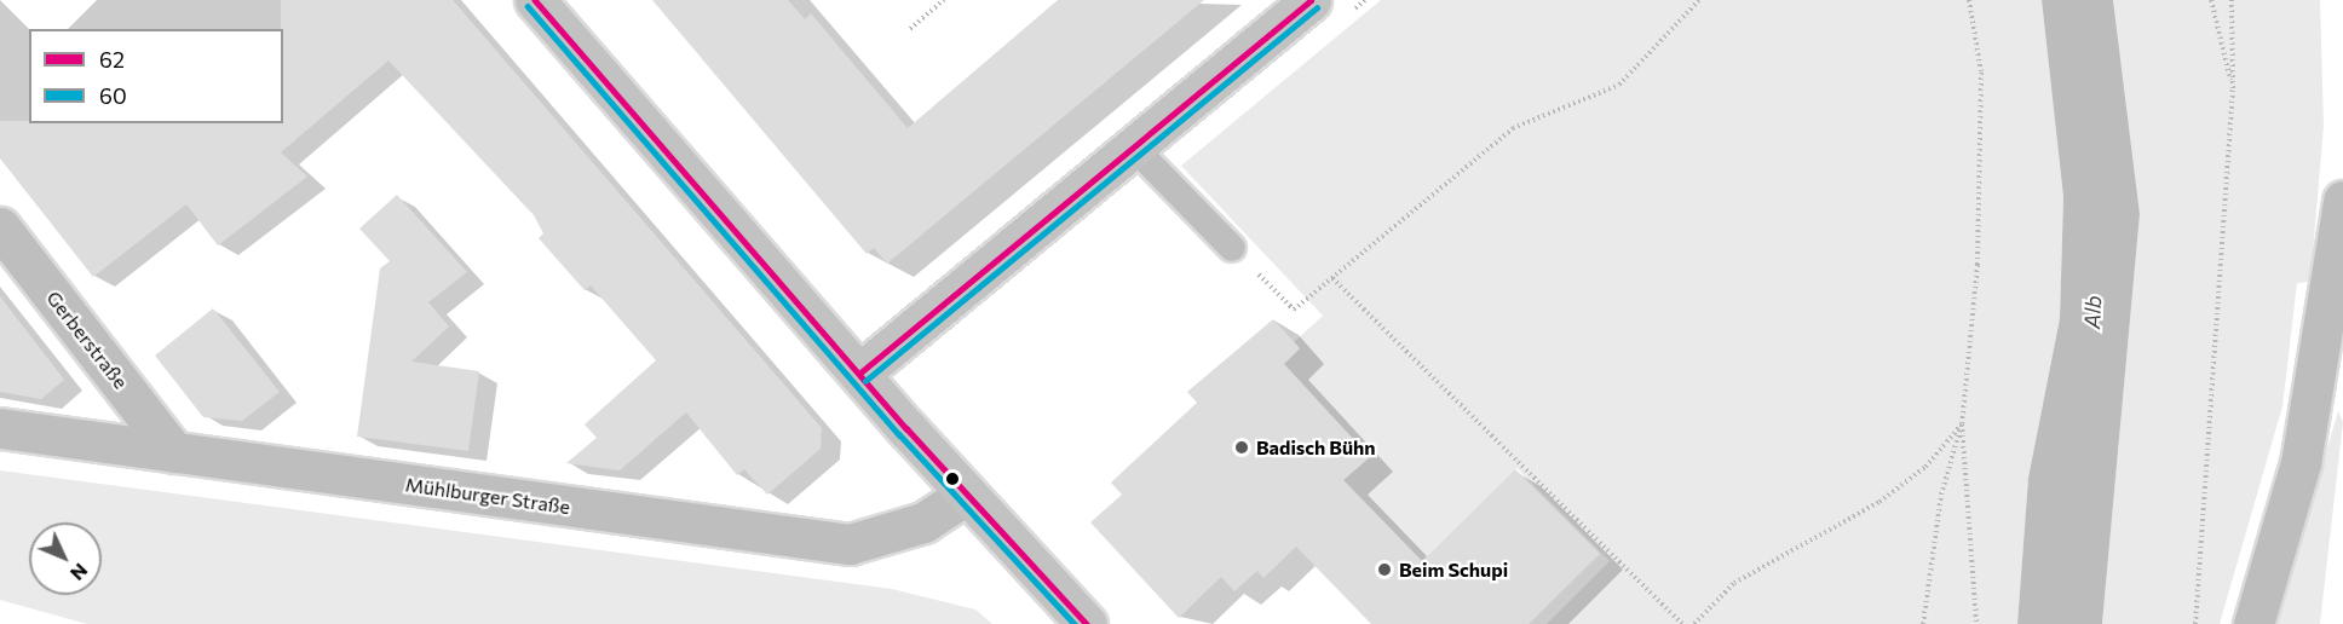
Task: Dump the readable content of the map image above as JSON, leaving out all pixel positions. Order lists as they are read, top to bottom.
{
  "streets": {
    "street": ["Gerberstraße", "Mühlburger Straße"]
  },
  "crossings": [
    ["Gerberstraße", "Mühlburger Straße"]
  ],
  "water": ["Alb"],
  "places": ["Badisch Bühn", "Beim Schupi"],
  "lines": ["transit line 62", "transit line 60"],
  "legend": ["62", "60"],
  "north": "bottom right"
}
